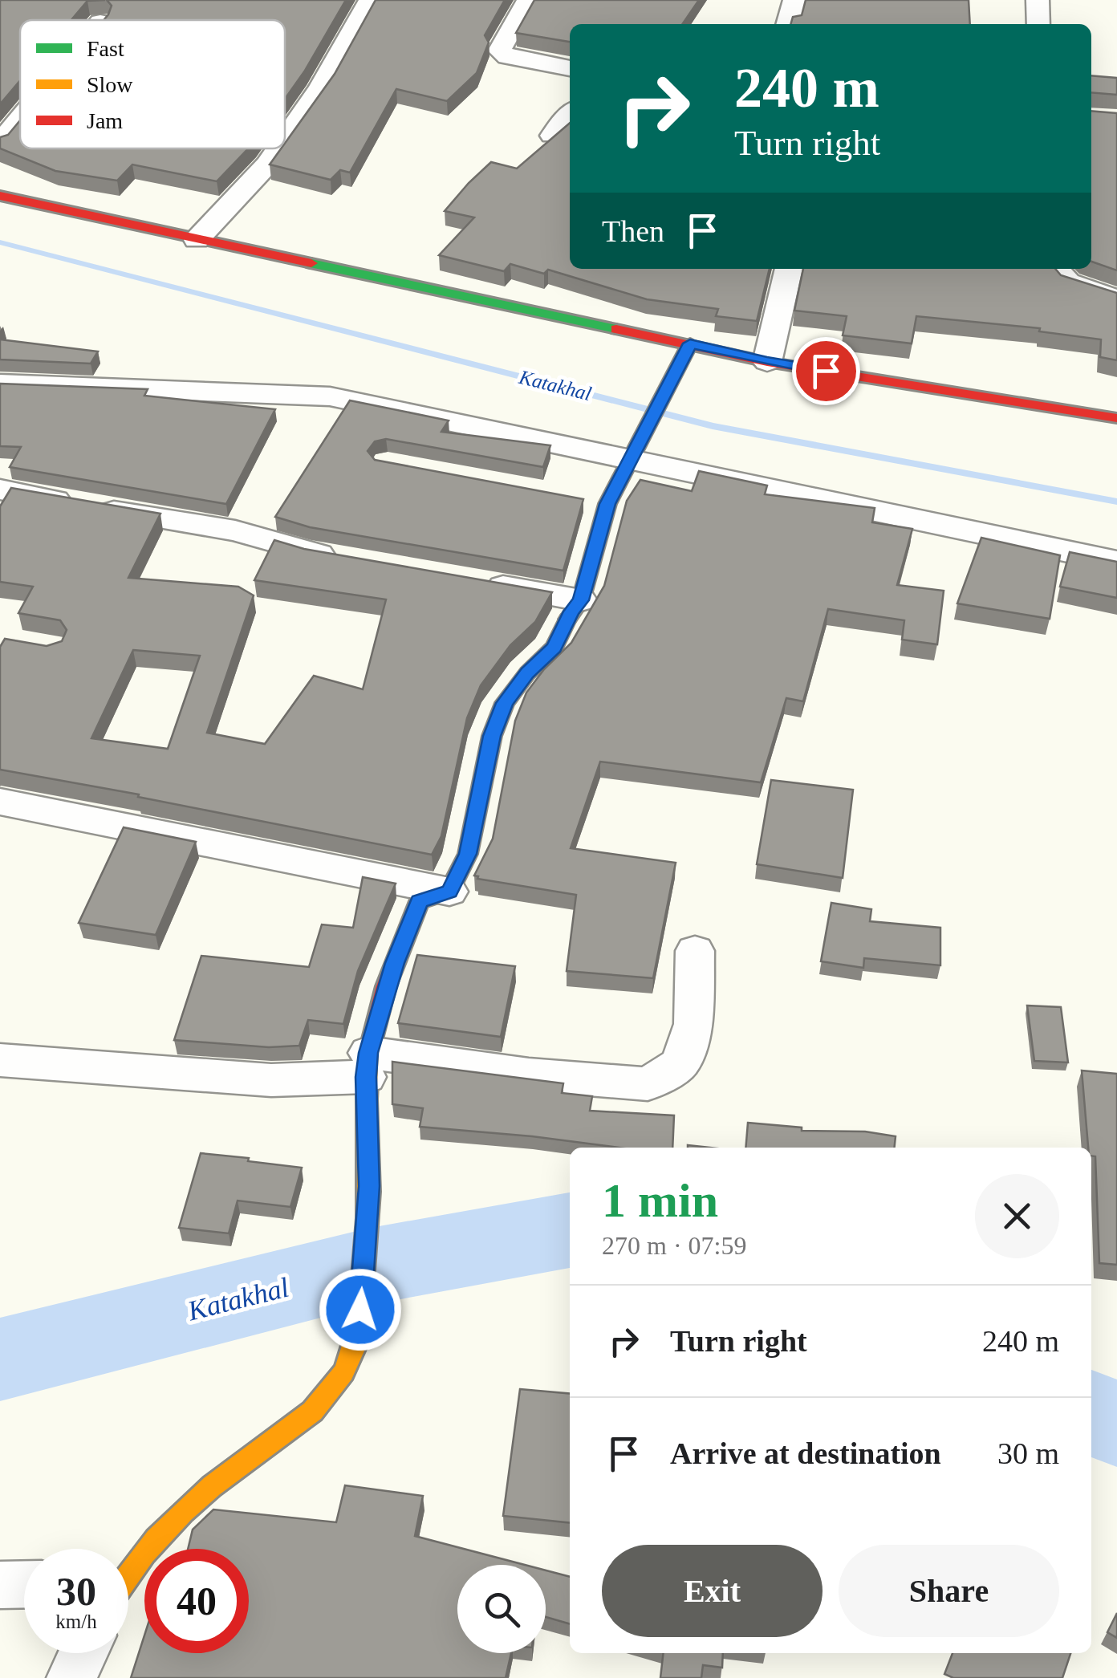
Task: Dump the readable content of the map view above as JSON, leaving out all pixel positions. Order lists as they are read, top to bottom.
{
  "water": ["Katakhal"],
  "legend": ["Fast", "Slow", "Jam"],
  "page": {
    "turn": ["240 m", "Turn right"],
    "then": "Then",
    "heading": ["1 min", "270 m · 07:59"],
    "list": [
      {
        "name": "Turn right",
        "value": "240 m"
      },
      {
        "name": "Arrive at destination",
        "value": "30 m"
      }
    ],
    "buttons": ["Exit", "Share"],
    "speed": "30 km/h",
    "limit": "40"
  }
}
